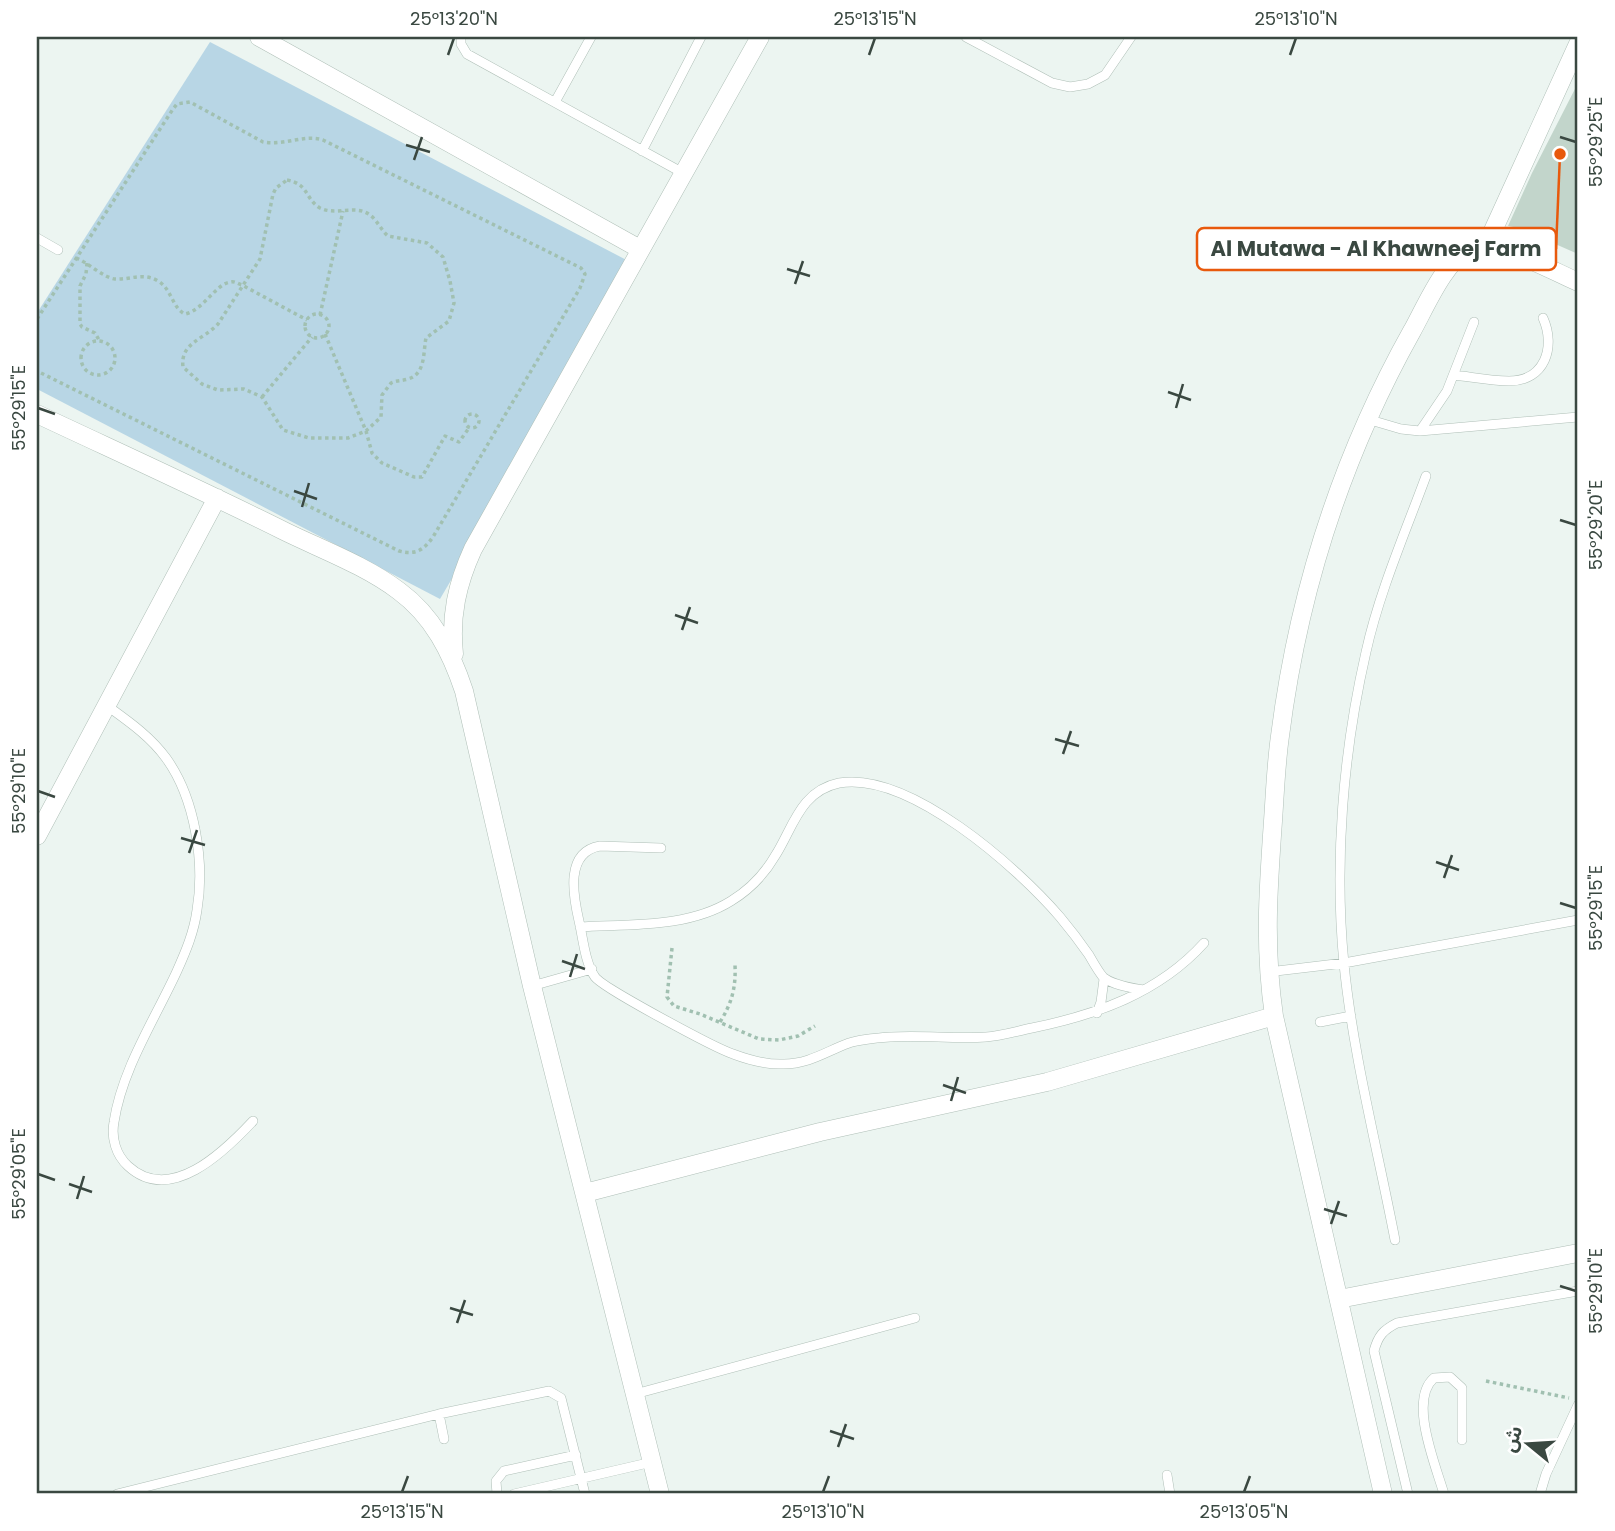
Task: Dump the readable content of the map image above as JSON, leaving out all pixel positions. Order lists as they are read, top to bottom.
{
  "places": ["Al Mutawa - Al Khawneej Farm"],
  "north": "left",
  "coordinates": [
    "25°13'20\"N",
    "25°13'15\"N",
    "25°13'10\"N",
    "55°29'25\"E",
    "55°29'15\"E",
    "55°29'20\"E",
    "55°29'10\"E",
    "55°29'05\"E",
    "25°13'05\"N"
  ]
}
